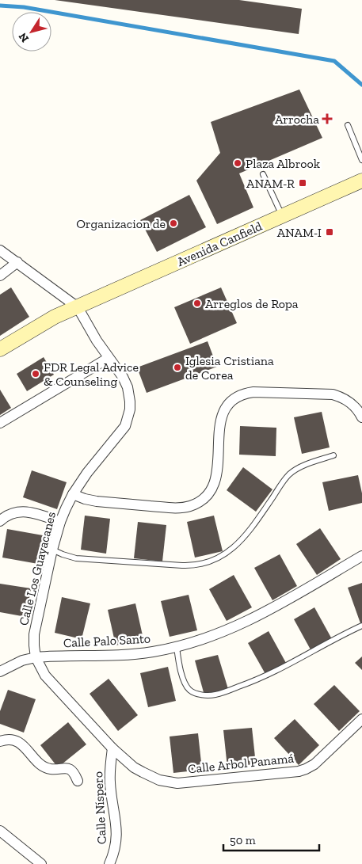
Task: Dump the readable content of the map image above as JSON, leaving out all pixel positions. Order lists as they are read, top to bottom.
{
  "streets": {
    "main road": ["Avenida Canfield"],
    "street": [
      "Calle Los Guayacanes",
      "Calle Palo Santo",
      "Calle Arbol Panamá",
      "Calle Níspero"
    ]
  },
  "crossings": [
    ["Avenida Canfield", "Calle Los Guayacanes"],
    ["Calle Los Guayacanes", "Calle Palo Santo"],
    ["Calle Los Guayacanes", "Calle Arbol Panamá"],
    ["Calle Los Guayacanes", "Calle Níspero"],
    ["Calle Arbol Panamá", "Calle Níspero"]
  ],
  "places": {
    "health": ["Arrocha"],
    "other": [
      "Plaza Albrook",
      "Organizacion de",
      "Arreglos de Ropa",
      "Iglesia Cristiana de Corea",
      "FDR Legal Advice & Counseling"
    ],
    "transit": ["ANAM-R", "ANAM-I"]
  },
  "scale_bar": "50 m",
  "north": "bottom left"
}
